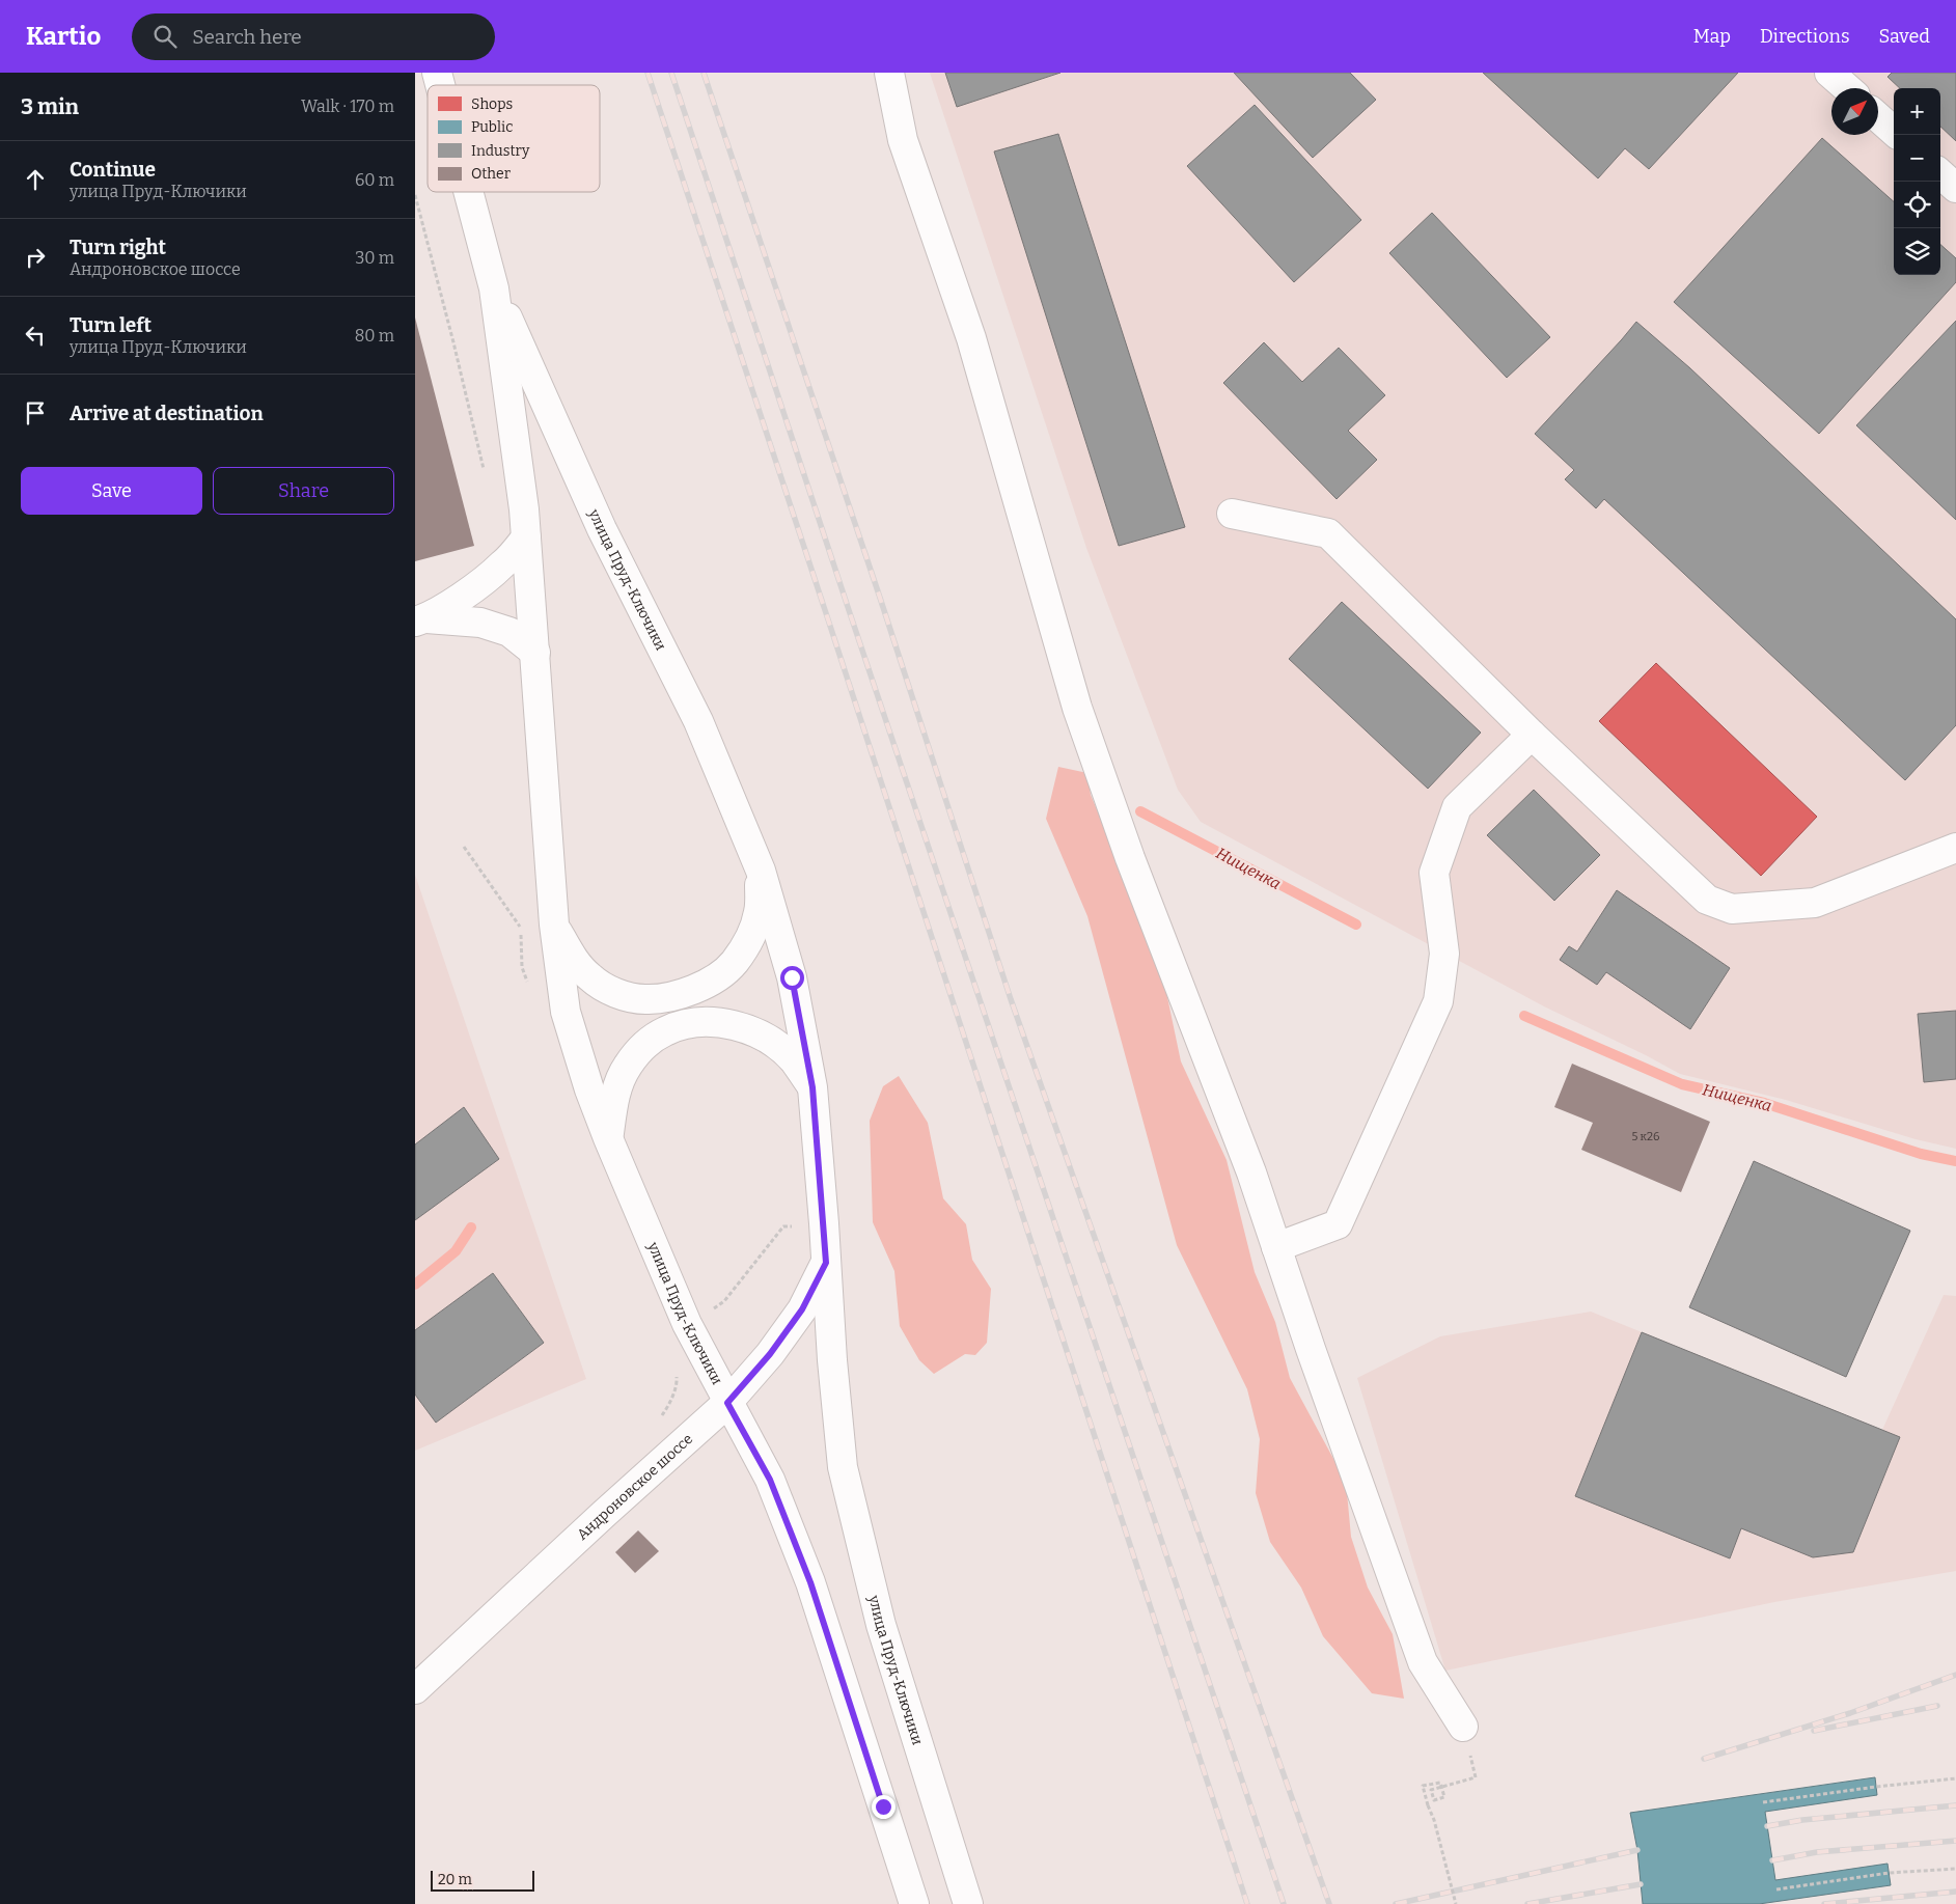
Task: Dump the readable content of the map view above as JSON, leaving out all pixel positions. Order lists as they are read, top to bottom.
{
  "streets": {
    "street": ["улица Пруд-Ключики", "Андроновское шоссе"]
  },
  "crossings": [
    ["улица Пруд-Ключики", "Андроновское шоссе"]
  ],
  "water": ["Нищенка"],
  "house_numbers": ["5 к26"],
  "legend": [
    "Shops",
    "Public",
    "Industry",
    "Other"
  ],
  "scale_bar": "20 m",
  "north": "top right",
  "page": {
    "header": "Kartio",
    "search": "Search here",
    "nav": ["Map", "Directions", "Saved"],
    "heading": ["3 min", "Walk · 170 m"],
    "map_buttons": ["+", "−"],
    "list": [
      ["Continue", "улица Пруд-Ключики", "60 m"],
      ["Turn right", "Андроновское шоссе", "30 m"],
      ["Turn left", "улица Пруд-Ключики", "80 m"],
      "Arrive at destination"
    ],
    "buttons": ["Save", "Share"],
    "scale": "20 m"
  }
}
